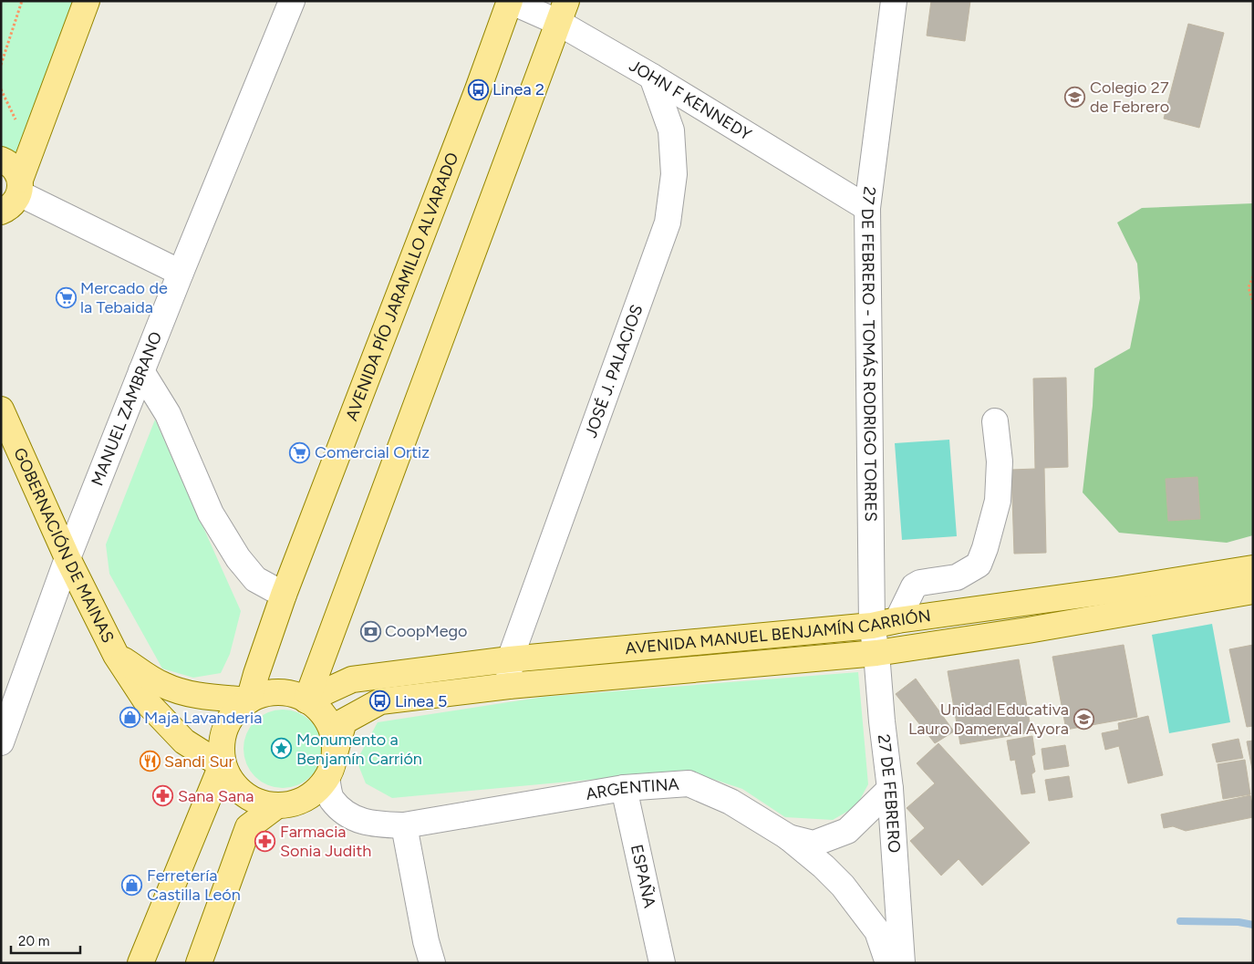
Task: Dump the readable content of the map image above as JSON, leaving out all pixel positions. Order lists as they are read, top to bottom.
{
  "streets": {
    "main road": ["AVENIDA PÍO JARAMILLO ALVARADO", "GOBERNACIÓN DE MAINAS", "AVENIDA MANUEL BENJAMÍN CARRIÓN"],
    "street": [
      "JOHN F KENNEDY",
      "27 DE FEBRERO - TOMÁS RODRIGO TORRES",
      "JOSÉ J. PALACIOS",
      "MANUEL ZAMBRANO",
      "ARGENTINA",
      "27 DE FEBRERO",
      "ESPAÑA"
    ]
  },
  "crossings": [
    ["JOHN F KENNEDY", "AVENIDA PÍO JARAMILLO ALVARADO"],
    ["JOHN F KENNEDY", "27 DE FEBRERO - TOMÁS RODRIGO TORRES"],
    ["JOHN F KENNEDY", "JOSÉ J. PALACIOS"],
    ["AVENIDA PÍO JARAMILLO ALVARADO", "GOBERNACIÓN DE MAINAS"],
    ["AVENIDA PÍO JARAMILLO ALVARADO", "AVENIDA MANUEL BENJAMÍN CARRIÓN"],
    ["AVENIDA PÍO JARAMILLO ALVARADO", "ARGENTINA"],
    ["27 DE FEBRERO - TOMÁS RODRIGO TORRES", "AVENIDA MANUEL BENJAMÍN CARRIÓN"],
    ["27 DE FEBRERO - TOMÁS RODRIGO TORRES", "27 DE FEBRERO"],
    ["JOSÉ J. PALACIOS", "AVENIDA MANUEL BENJAMÍN CARRIÓN"],
    ["MANUEL ZAMBRANO", "GOBERNACIÓN DE MAINAS"],
    ["GOBERNACIÓN DE MAINAS", "AVENIDA MANUEL BENJAMÍN CARRIÓN"],
    ["GOBERNACIÓN DE MAINAS", "ARGENTINA"],
    ["AVENIDA MANUEL BENJAMÍN CARRIÓN", "ARGENTINA"],
    ["AVENIDA MANUEL BENJAMÍN CARRIÓN", "27 DE FEBRERO"],
    ["ARGENTINA", "ESPAÑA"]
  ],
  "places": {
    "bus stop": ["Linea 2", "Linea 5"],
    "school or university": ["Colegio 27 de Febrero", "Unidad Educativa Lauro Damerval Ayora"],
    "supermarket": ["Mercado de la Tebaida", "Comercial Ortiz"],
    "bank": ["CoopMego"],
    "shop": ["Maja Lavanderia", "Ferretería Castilla León"],
    "place": ["Monumento a Benjamín Carrión"],
    "restaurant": ["Sandi Sur"],
    "pharmacy": ["Sana Sana", "Farmacia Sonia Judith"]
  },
  "scale_bar": "20 m"
}
